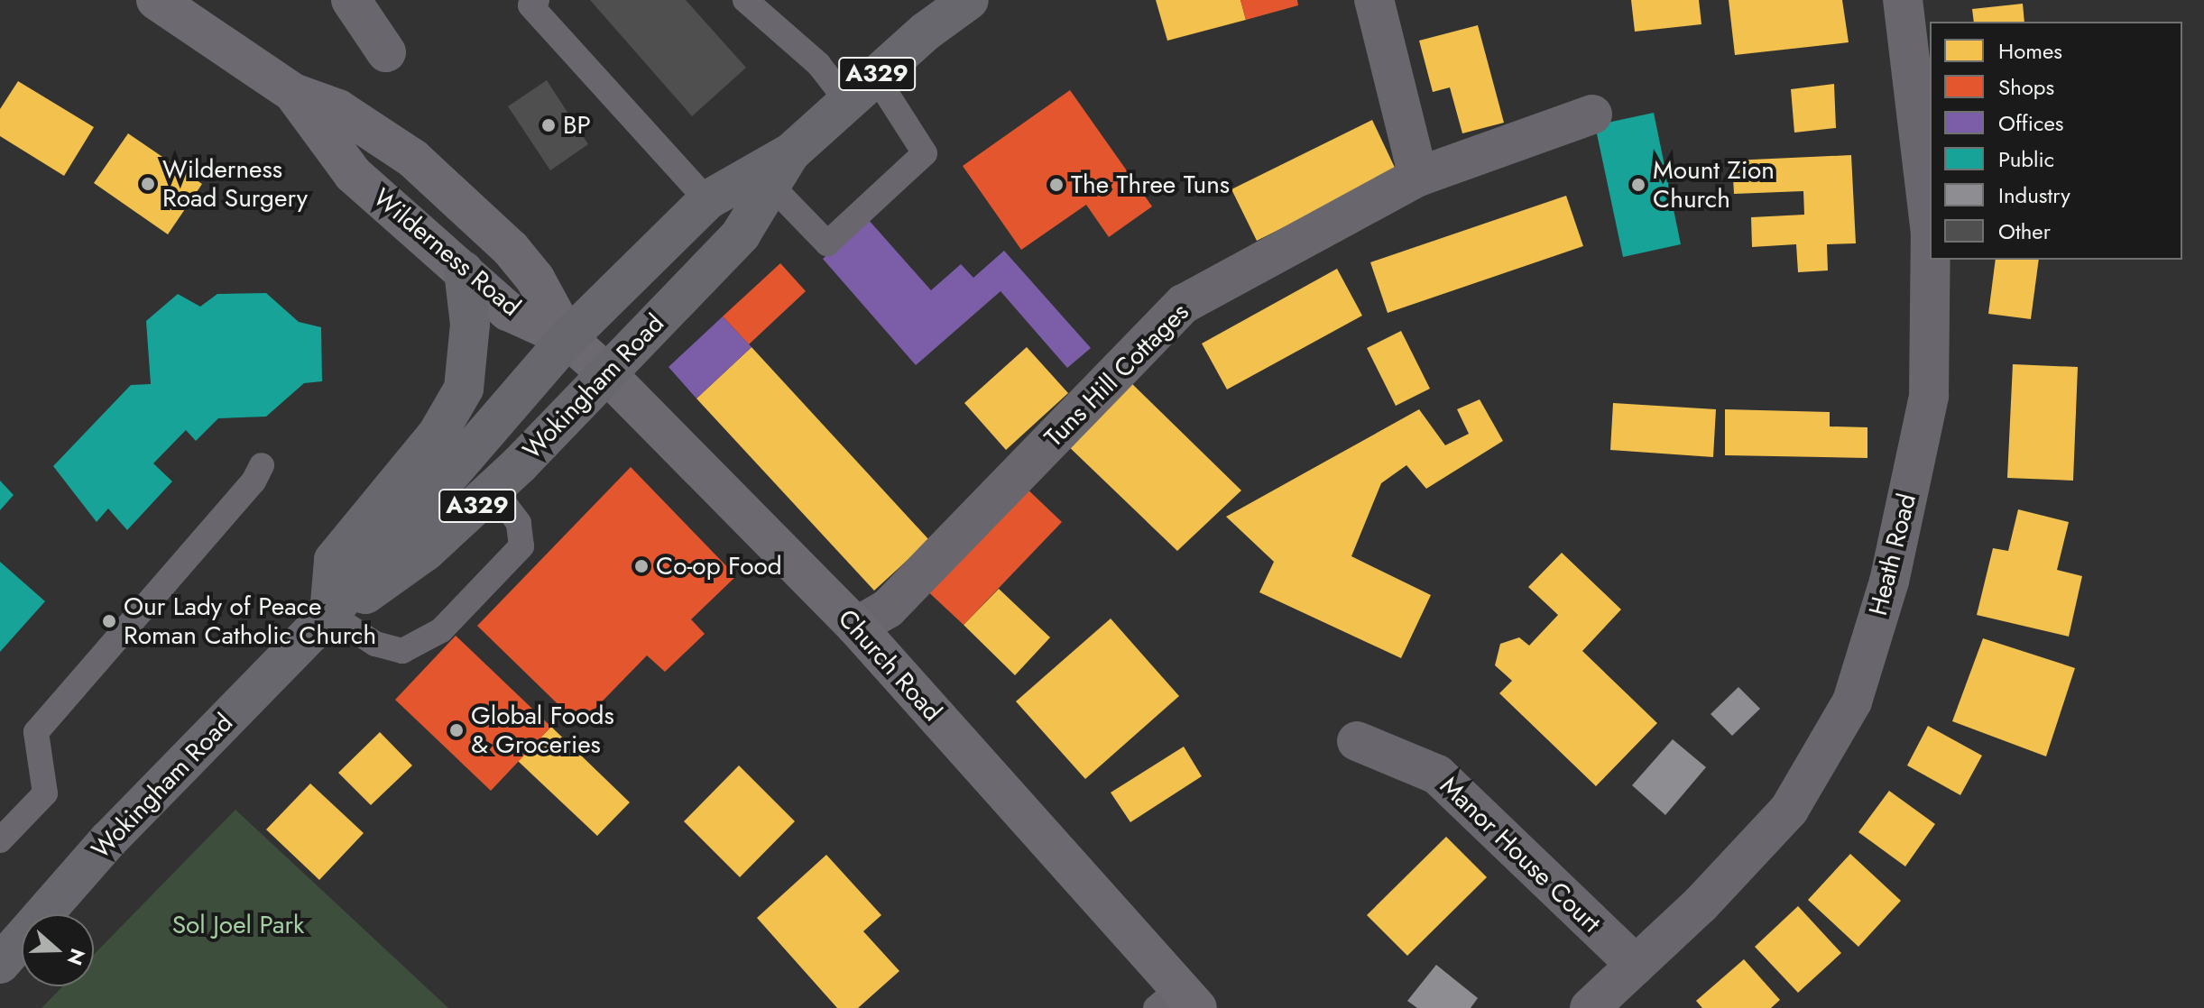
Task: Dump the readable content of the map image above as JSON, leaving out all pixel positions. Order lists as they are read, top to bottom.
{
  "streets": {
    "main road": [
      "A329",
      "Wilderness Road",
      "Wokingham Road",
      "Church Road"
    ],
    "street": ["Tuns Hill Cottages", "Heath Road", "Manor House Court"]
  },
  "crossings": [
    ["Wilderness Road", "Wokingham Road"],
    ["Wilderness Road", "Church Road"],
    ["Tuns Hill Cottages", "Church Road"],
    ["Wokingham Road", "Church Road"],
    ["Heath Road", "Manor House Court"]
  ],
  "parks": ["Sol Joel Park"],
  "places": [
    "BP",
    "Wilderness Road Surgery",
    "The Three Tuns",
    "Mount Zion Church",
    "Co-op Food",
    "Our Lady of Peace Roman Catholic Church",
    "Global Foods & Groceries"
  ],
  "legend": [
    "Homes",
    "Shops",
    "Offices",
    "Public",
    "Industry",
    "Other"
  ],
  "north": "right"
}
